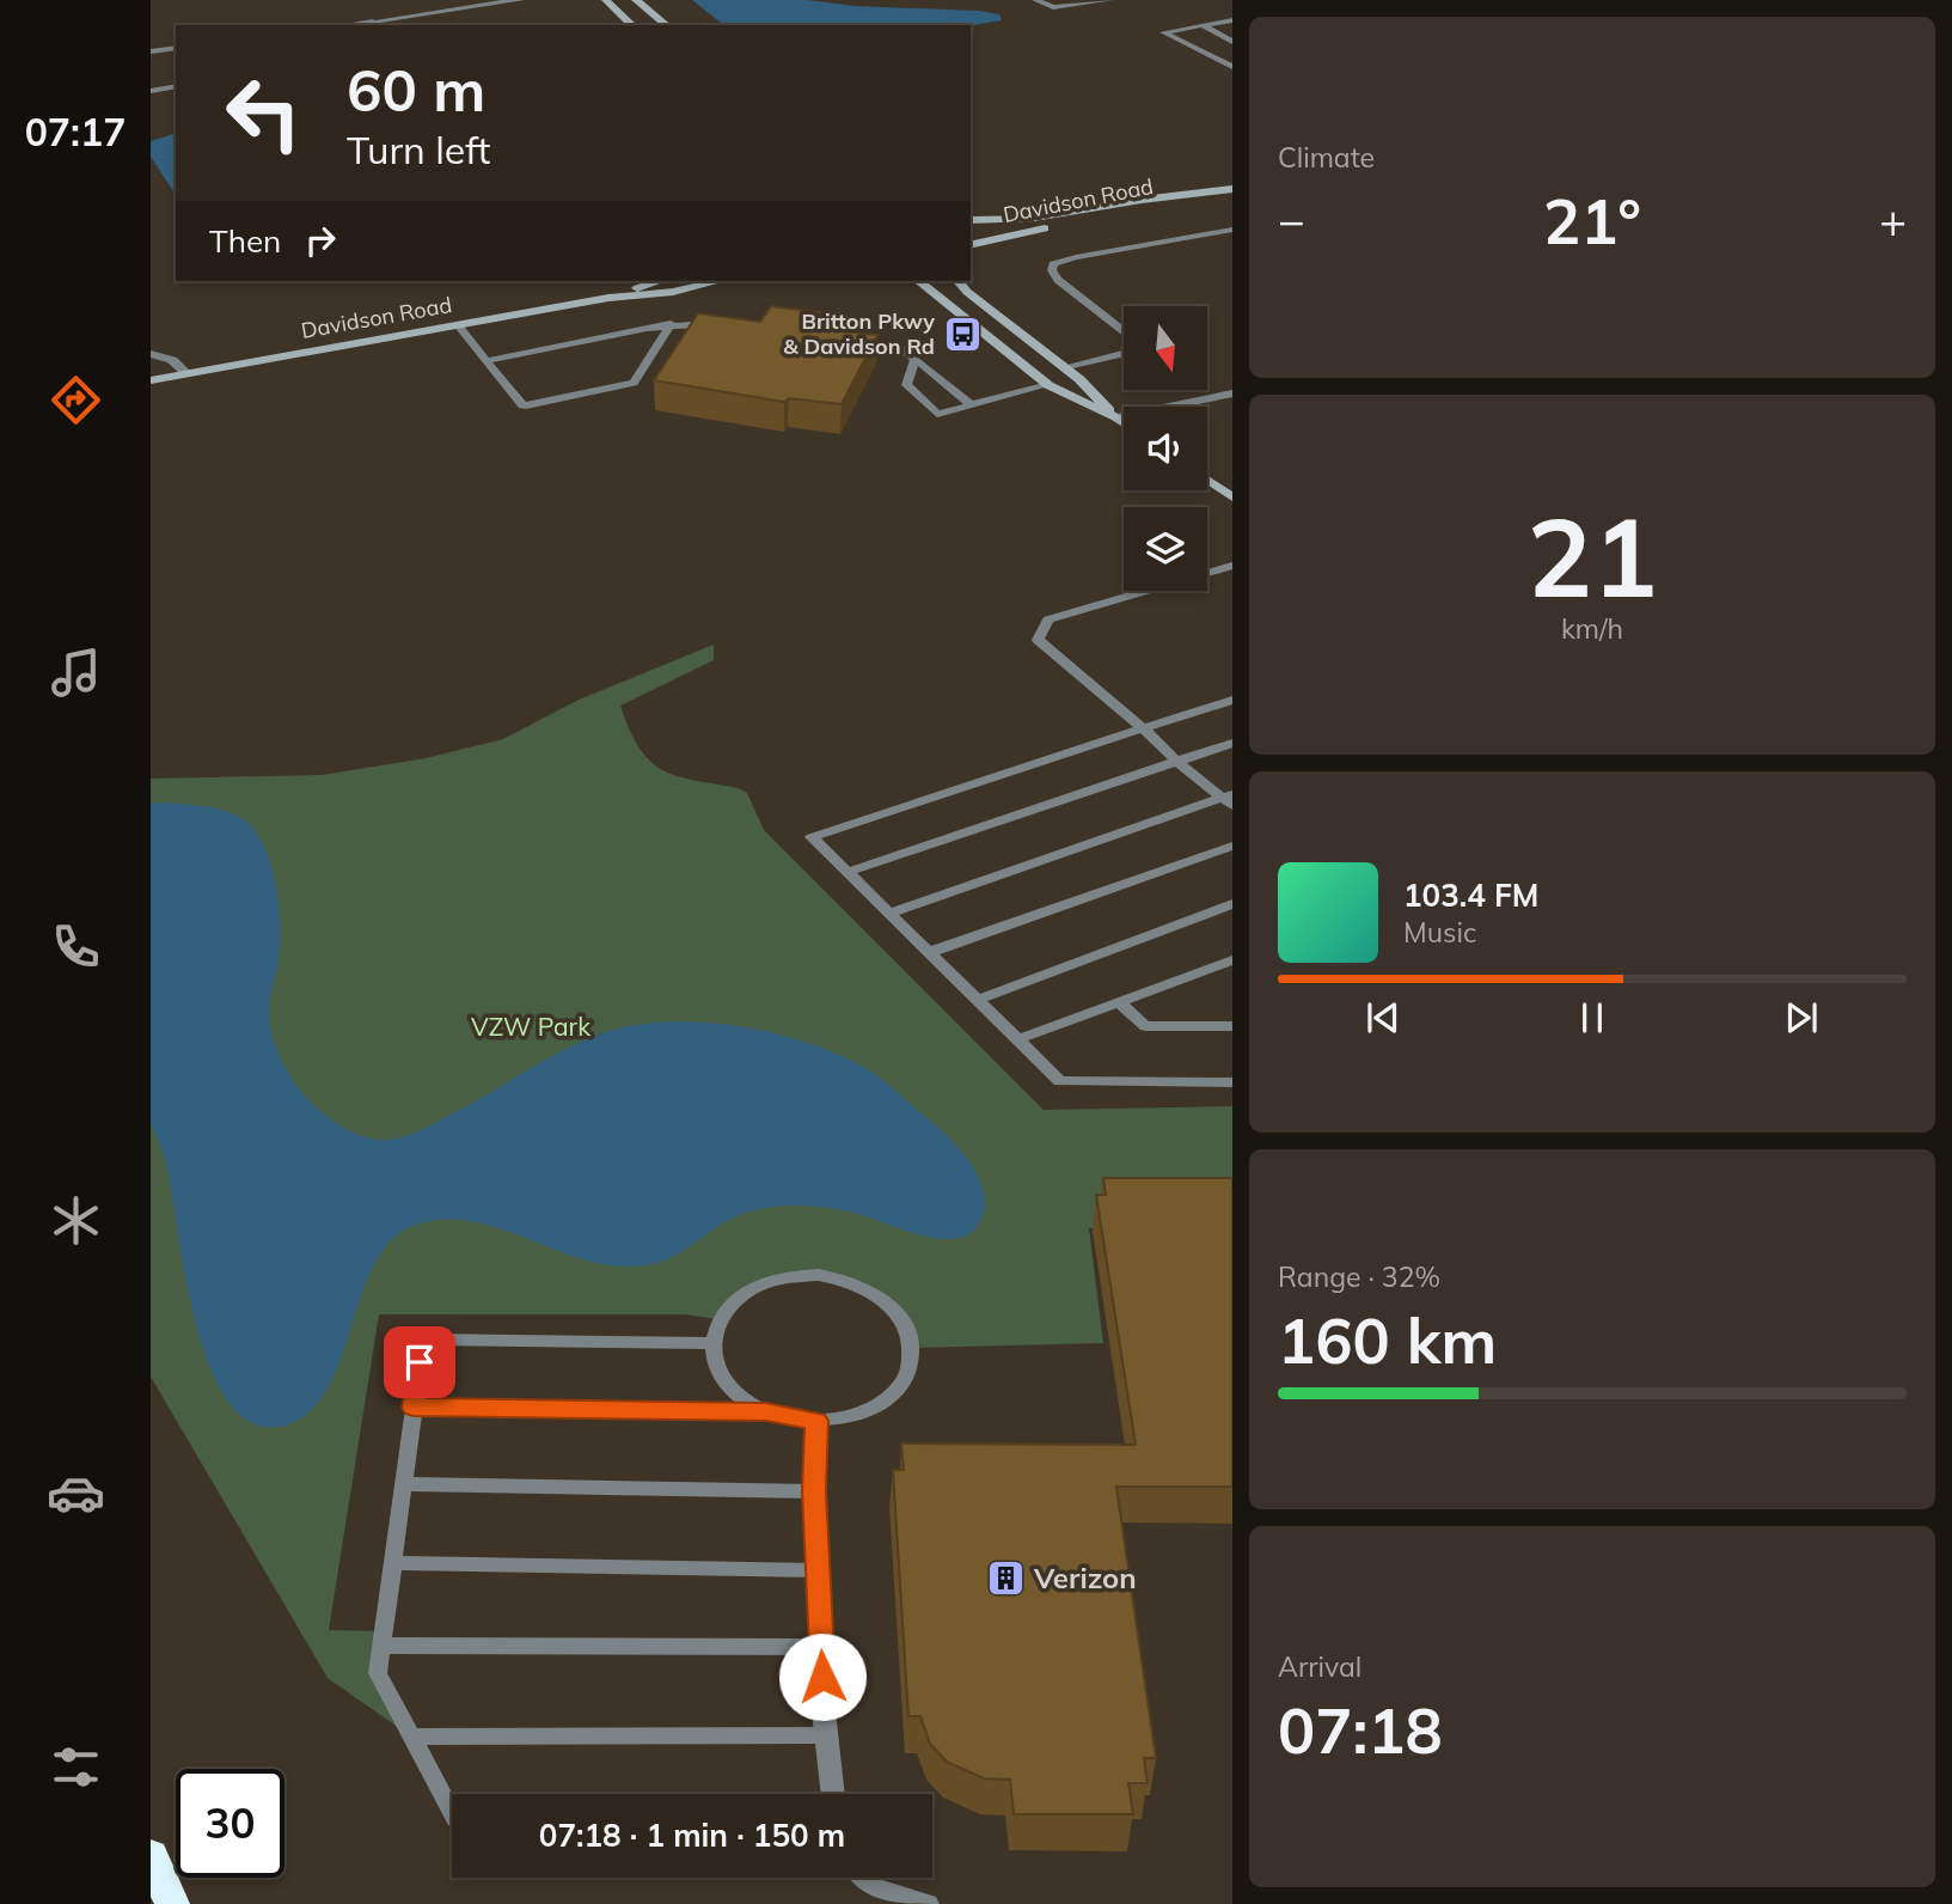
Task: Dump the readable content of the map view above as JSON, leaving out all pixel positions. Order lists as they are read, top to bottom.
{
  "streets": {
    "main road": ["Davidson Road"]
  },
  "parks": ["VZW Park"],
  "places": {
    "bus stop": ["Britton Pkwy & Davidson Rd"],
    "building": ["Verizon"]
  },
  "north": "bottom",
  "page": {
    "tabs": "07:17",
    "tile": [
      "Climate",
      ["21", "km/h"],
      ["Range · 32%", "160 km"],
      ["Arrival", "07:18"]
    ],
    "turn": ["60 m", "Turn left"],
    "heat": ["−", "21°", "+"],
    "then": "Then",
    "song": ["103.4 FM", "Music"],
    "limit": "30",
    "trip": "07:18 · 1 min · 150 m"
  }
}
